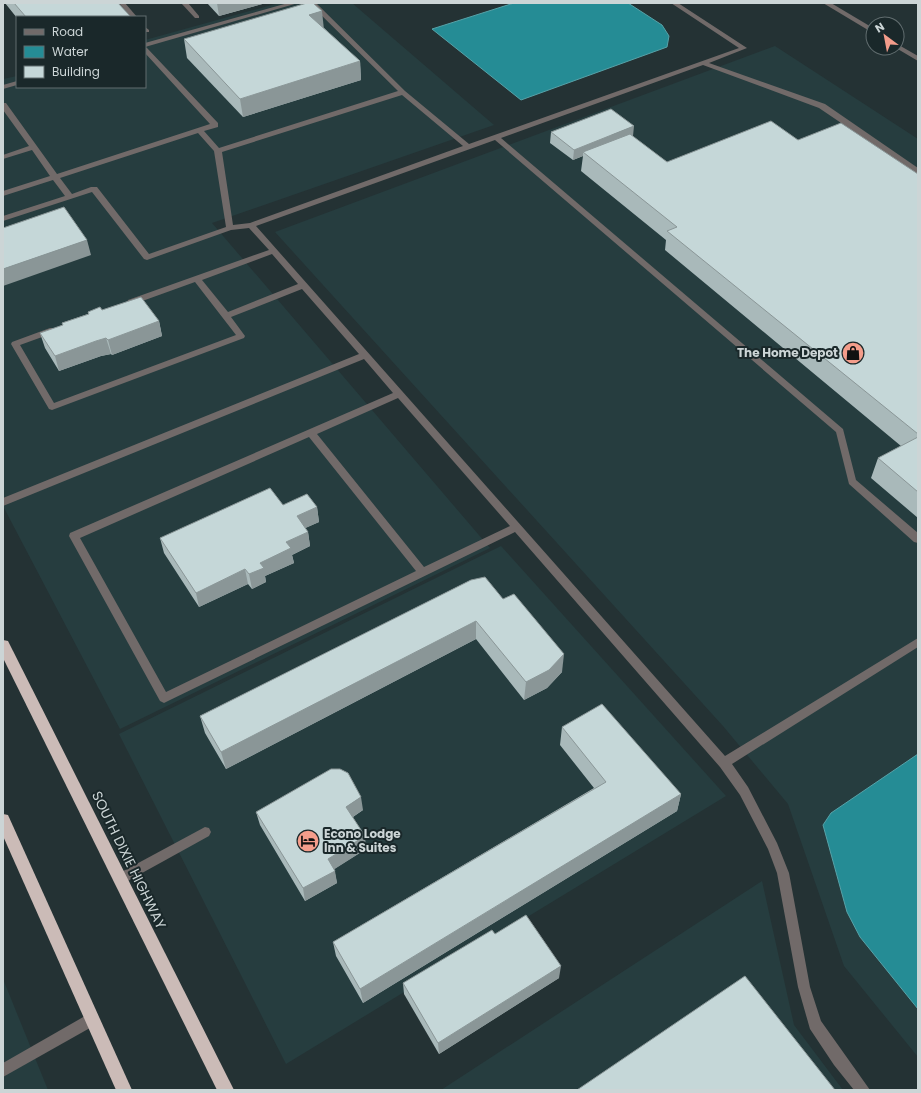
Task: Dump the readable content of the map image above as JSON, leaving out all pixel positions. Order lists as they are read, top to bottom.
{
  "streets": {
    "highway": ["SOUTH DIXIE HIGHWAY"]
  },
  "places": {
    "shop": ["The Home Depot"],
    "hotel": ["Econo Lodge Inn & Suites"]
  },
  "legend": ["Road", "Water", "Building"],
  "north": "top left"
}
